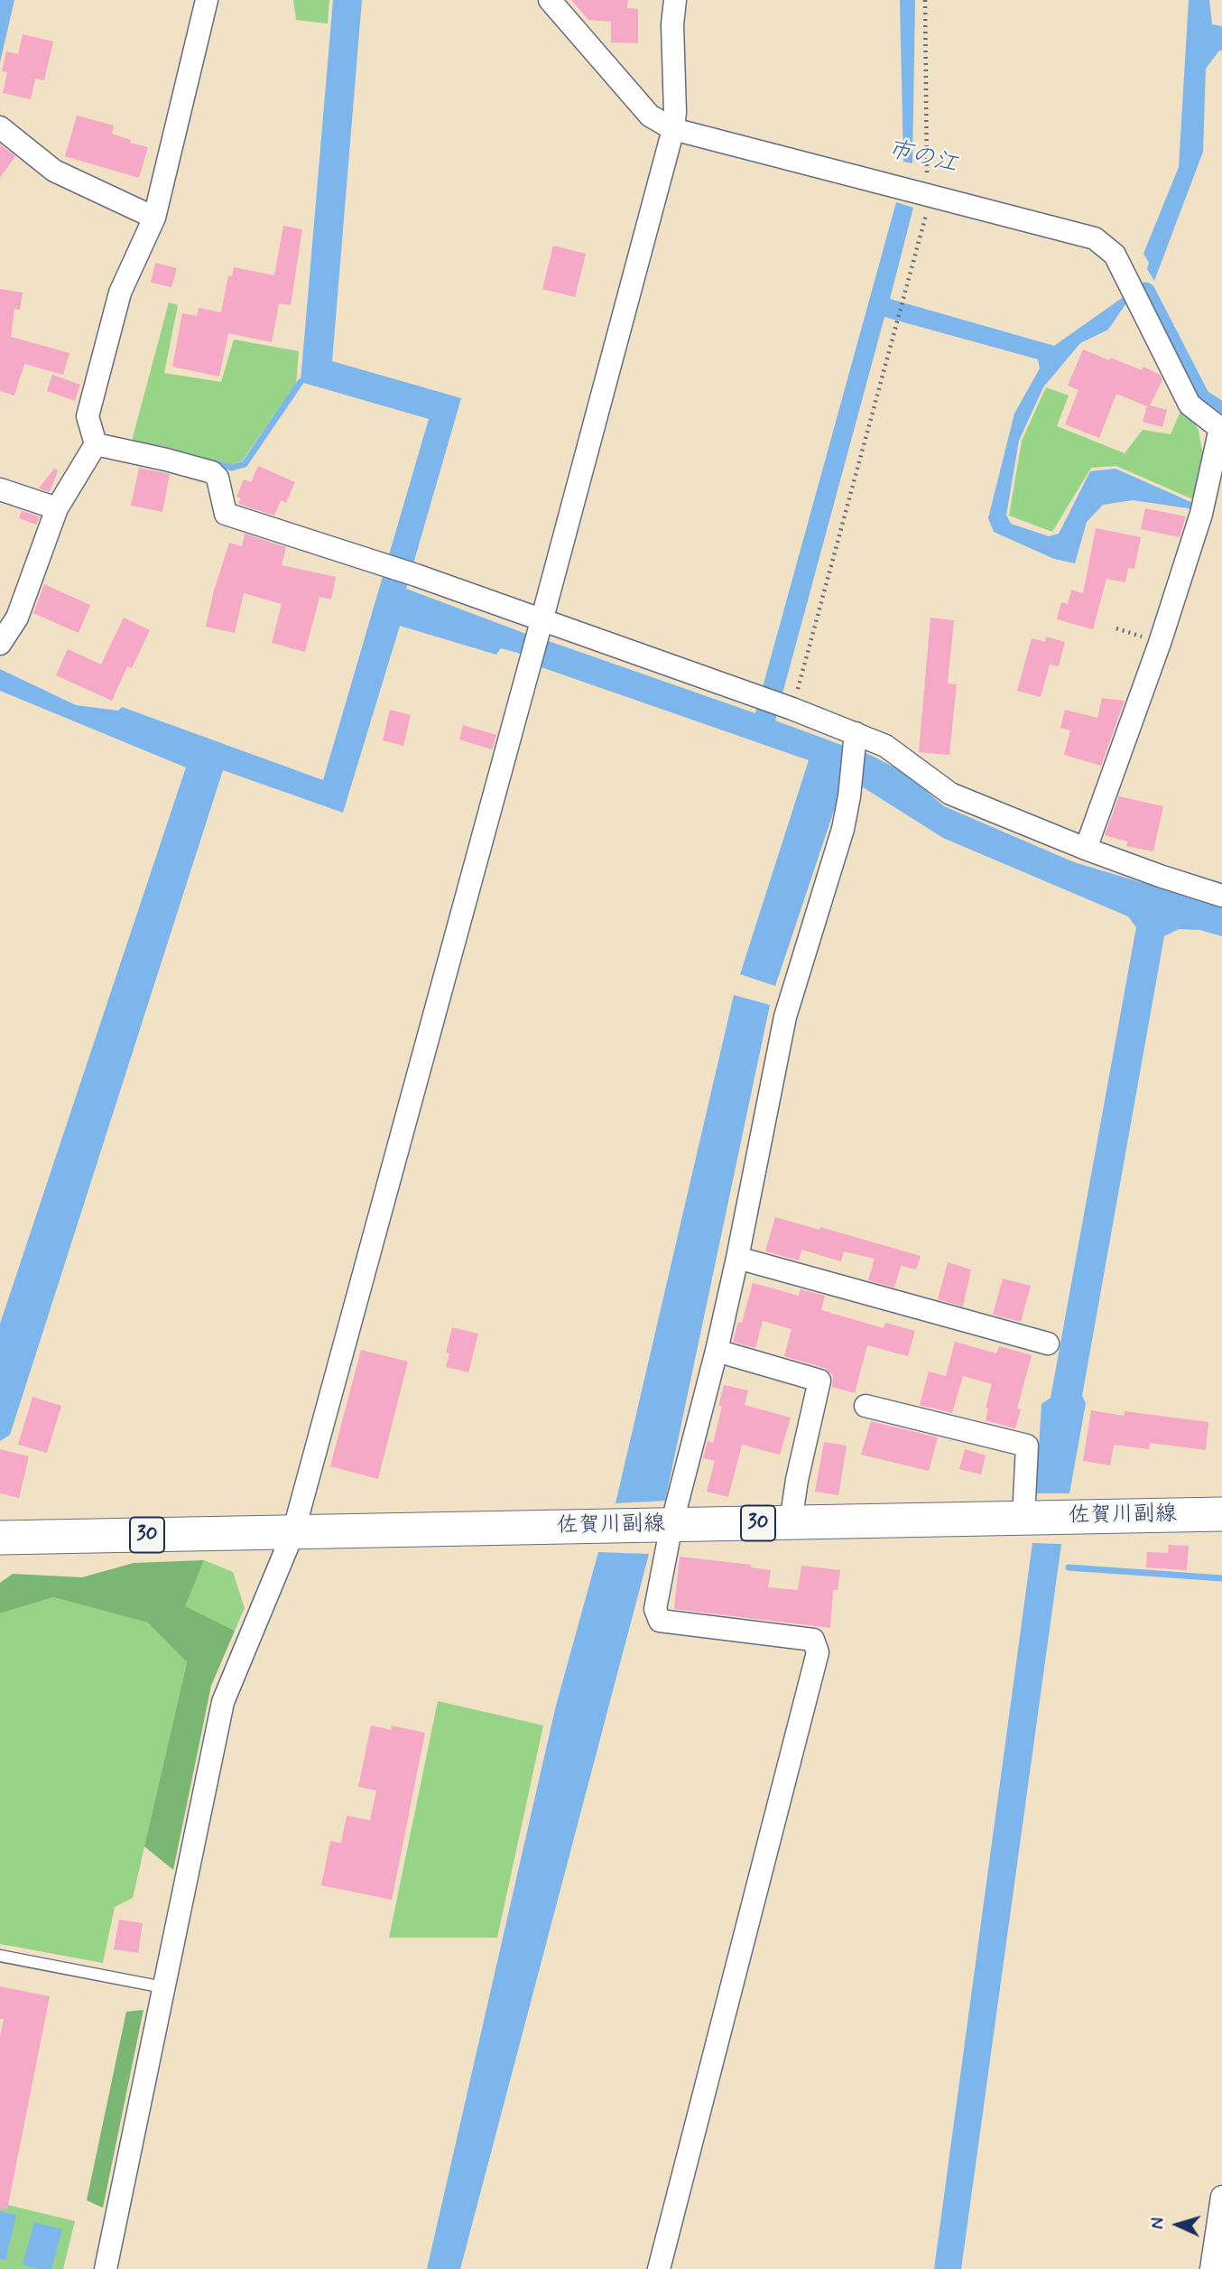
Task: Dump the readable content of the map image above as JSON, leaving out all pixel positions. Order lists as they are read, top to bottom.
{
  "streets": {
    "main road": ["佐賀川副線", "30"]
  },
  "water": ["市の江"],
  "north": "left"
}
